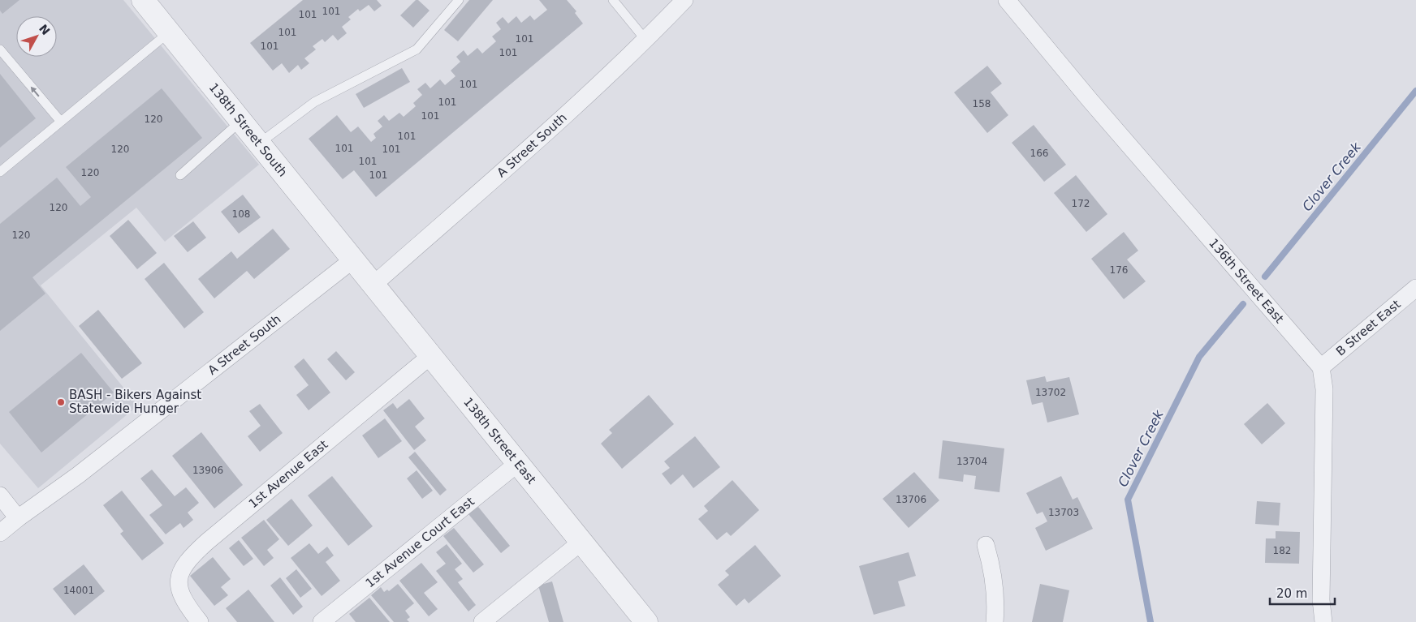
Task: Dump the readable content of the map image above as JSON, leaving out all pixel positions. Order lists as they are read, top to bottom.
{
  "streets": {
    "street": [
      "138th Street South",
      "A Street South",
      "136th Street East",
      "B Street East",
      "138th Street East",
      "1st Avenue East",
      "1st Avenue Court East"
    ]
  },
  "crossings": [
    ["138th Street South", "A Street South"],
    ["138th Street South", "138th Street East"],
    ["A Street South", "138th Street East"],
    ["136th Street East", "B Street East"],
    ["138th Street East", "1st Avenue East"],
    ["138th Street East", "1st Avenue Court East"]
  ],
  "water": ["Clover Creek"],
  "places": ["BASH - Bikers Against Statewide Hunger"],
  "house_numbers": [
    "101",
    "101",
    "101",
    "101",
    "101",
    "101",
    "101",
    "101",
    "158",
    "101",
    "120",
    "101",
    "101",
    "120",
    "101",
    "166",
    "101",
    "120",
    "101",
    "172",
    "120",
    "108",
    "120",
    "176",
    "13702",
    "13704",
    "13906",
    "13706",
    "13703",
    "182",
    "14001"
  ],
  "scale_bar": "20 m",
  "north": "top right"
}
